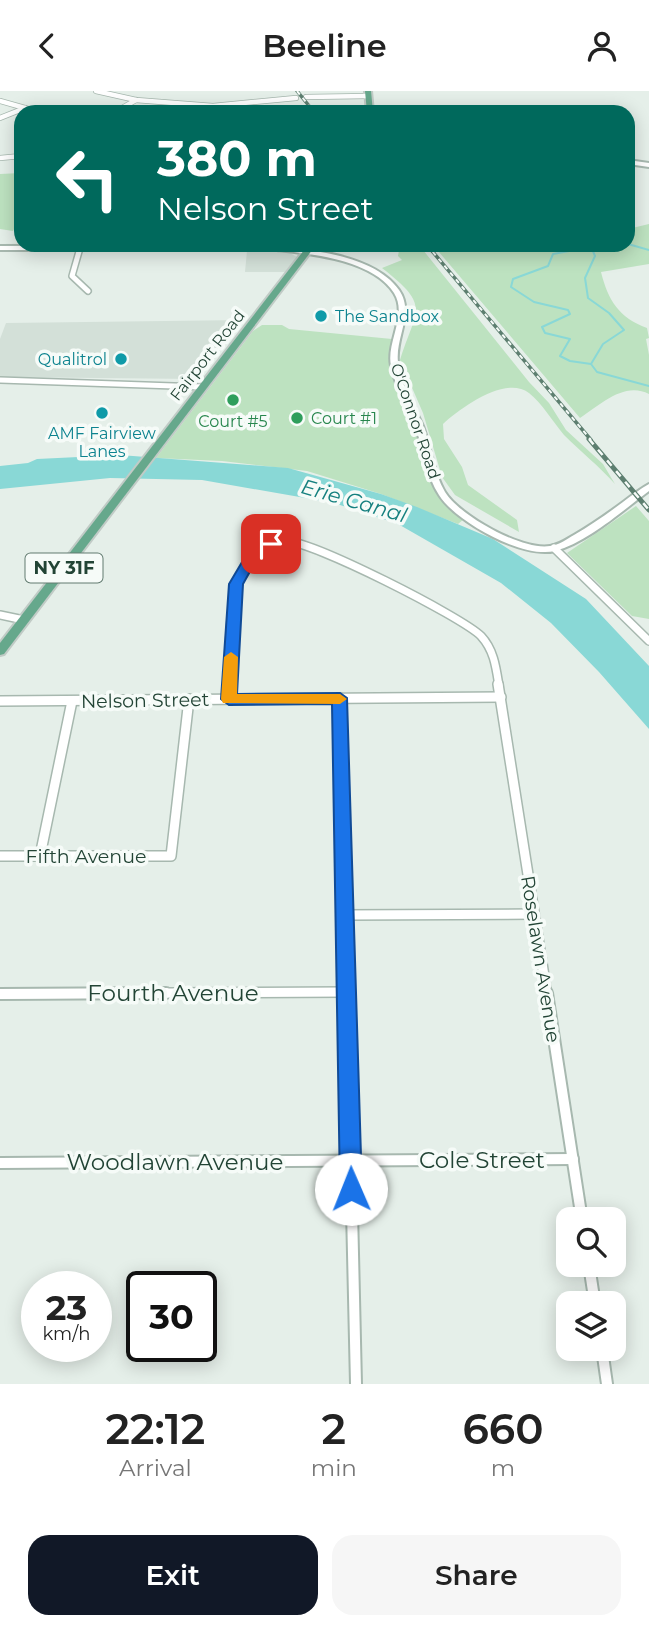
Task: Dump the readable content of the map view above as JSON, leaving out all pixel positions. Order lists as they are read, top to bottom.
{
  "streets": {
    "main road": ["Fairport Road", "NY 31F"],
    "street": [
      "O'Connor Road",
      "Nelson Street",
      "Fifth Avenue",
      "Roselawn Avenue",
      "Fourth Avenue",
      "Cole Street",
      "Woodlawn Avenue"
    ]
  },
  "crossings": [
    ["Fairport Road", "NY 31F"],
    ["Nelson Street", "Fifth Avenue"],
    ["Nelson Street", "Roselawn Avenue"],
    ["Roselawn Avenue", "Cole Street"],
    ["Cole Street", "Woodlawn Avenue"]
  ],
  "water": ["Erie Canal"],
  "places": [
    "The Sandbox",
    "Qualitrol",
    "Court #5",
    "AMF Fairview Lanes",
    "Court #1"
  ],
  "page": {
    "header": "Beeline",
    "turn": ["380 m", "Nelson Street"],
    "speed": "23 km/h",
    "limit": "30",
    "eta": [
      "22:12",
      "Arrival",
      "2",
      "min",
      "660",
      "m"
    ],
    "buttons": ["Exit", "Share"]
  }
}
